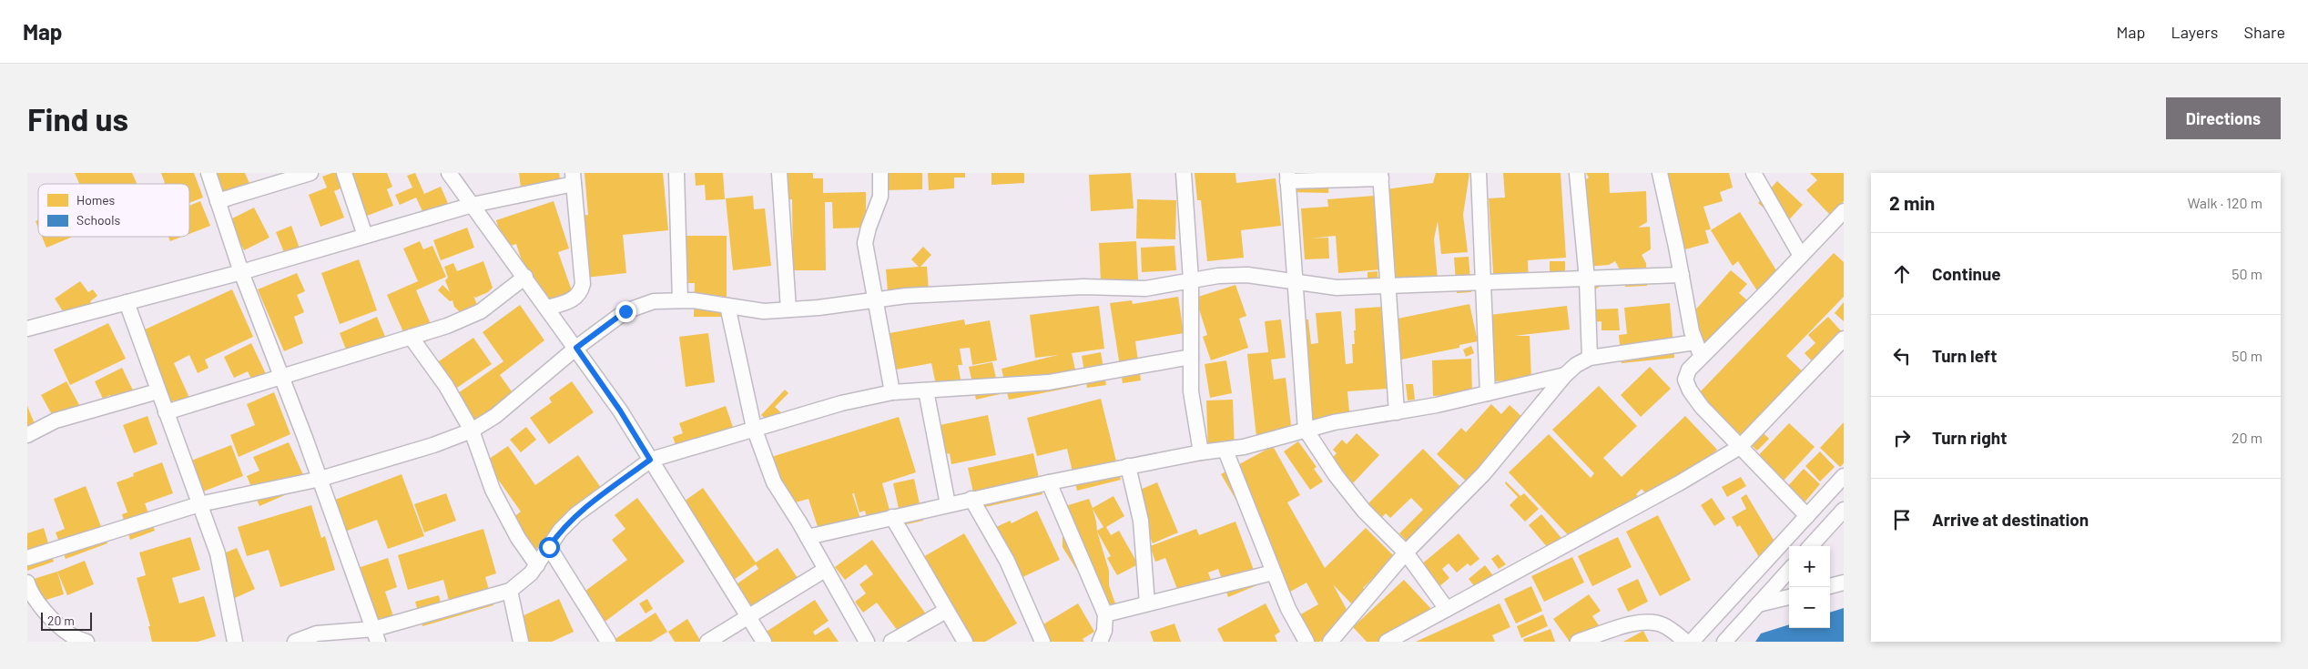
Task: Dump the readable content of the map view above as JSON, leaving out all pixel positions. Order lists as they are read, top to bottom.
{
  "legend": ["Homes", "Schools"],
  "scale_bar": "20 m",
  "page": {
    "header": "Map",
    "nav": ["Map", "Layers", "Share"],
    "buttons": "Directions",
    "title": "Find us",
    "heading": ["2 min", "Walk · 120 m"],
    "list": [
      ["Continue", "50 m"],
      ["Turn left", "50 m"],
      ["Turn right", "20 m"],
      "Arrive at destination"
    ],
    "map_buttons": ["+", "−"],
    "scale": "20 m"
  }
}
